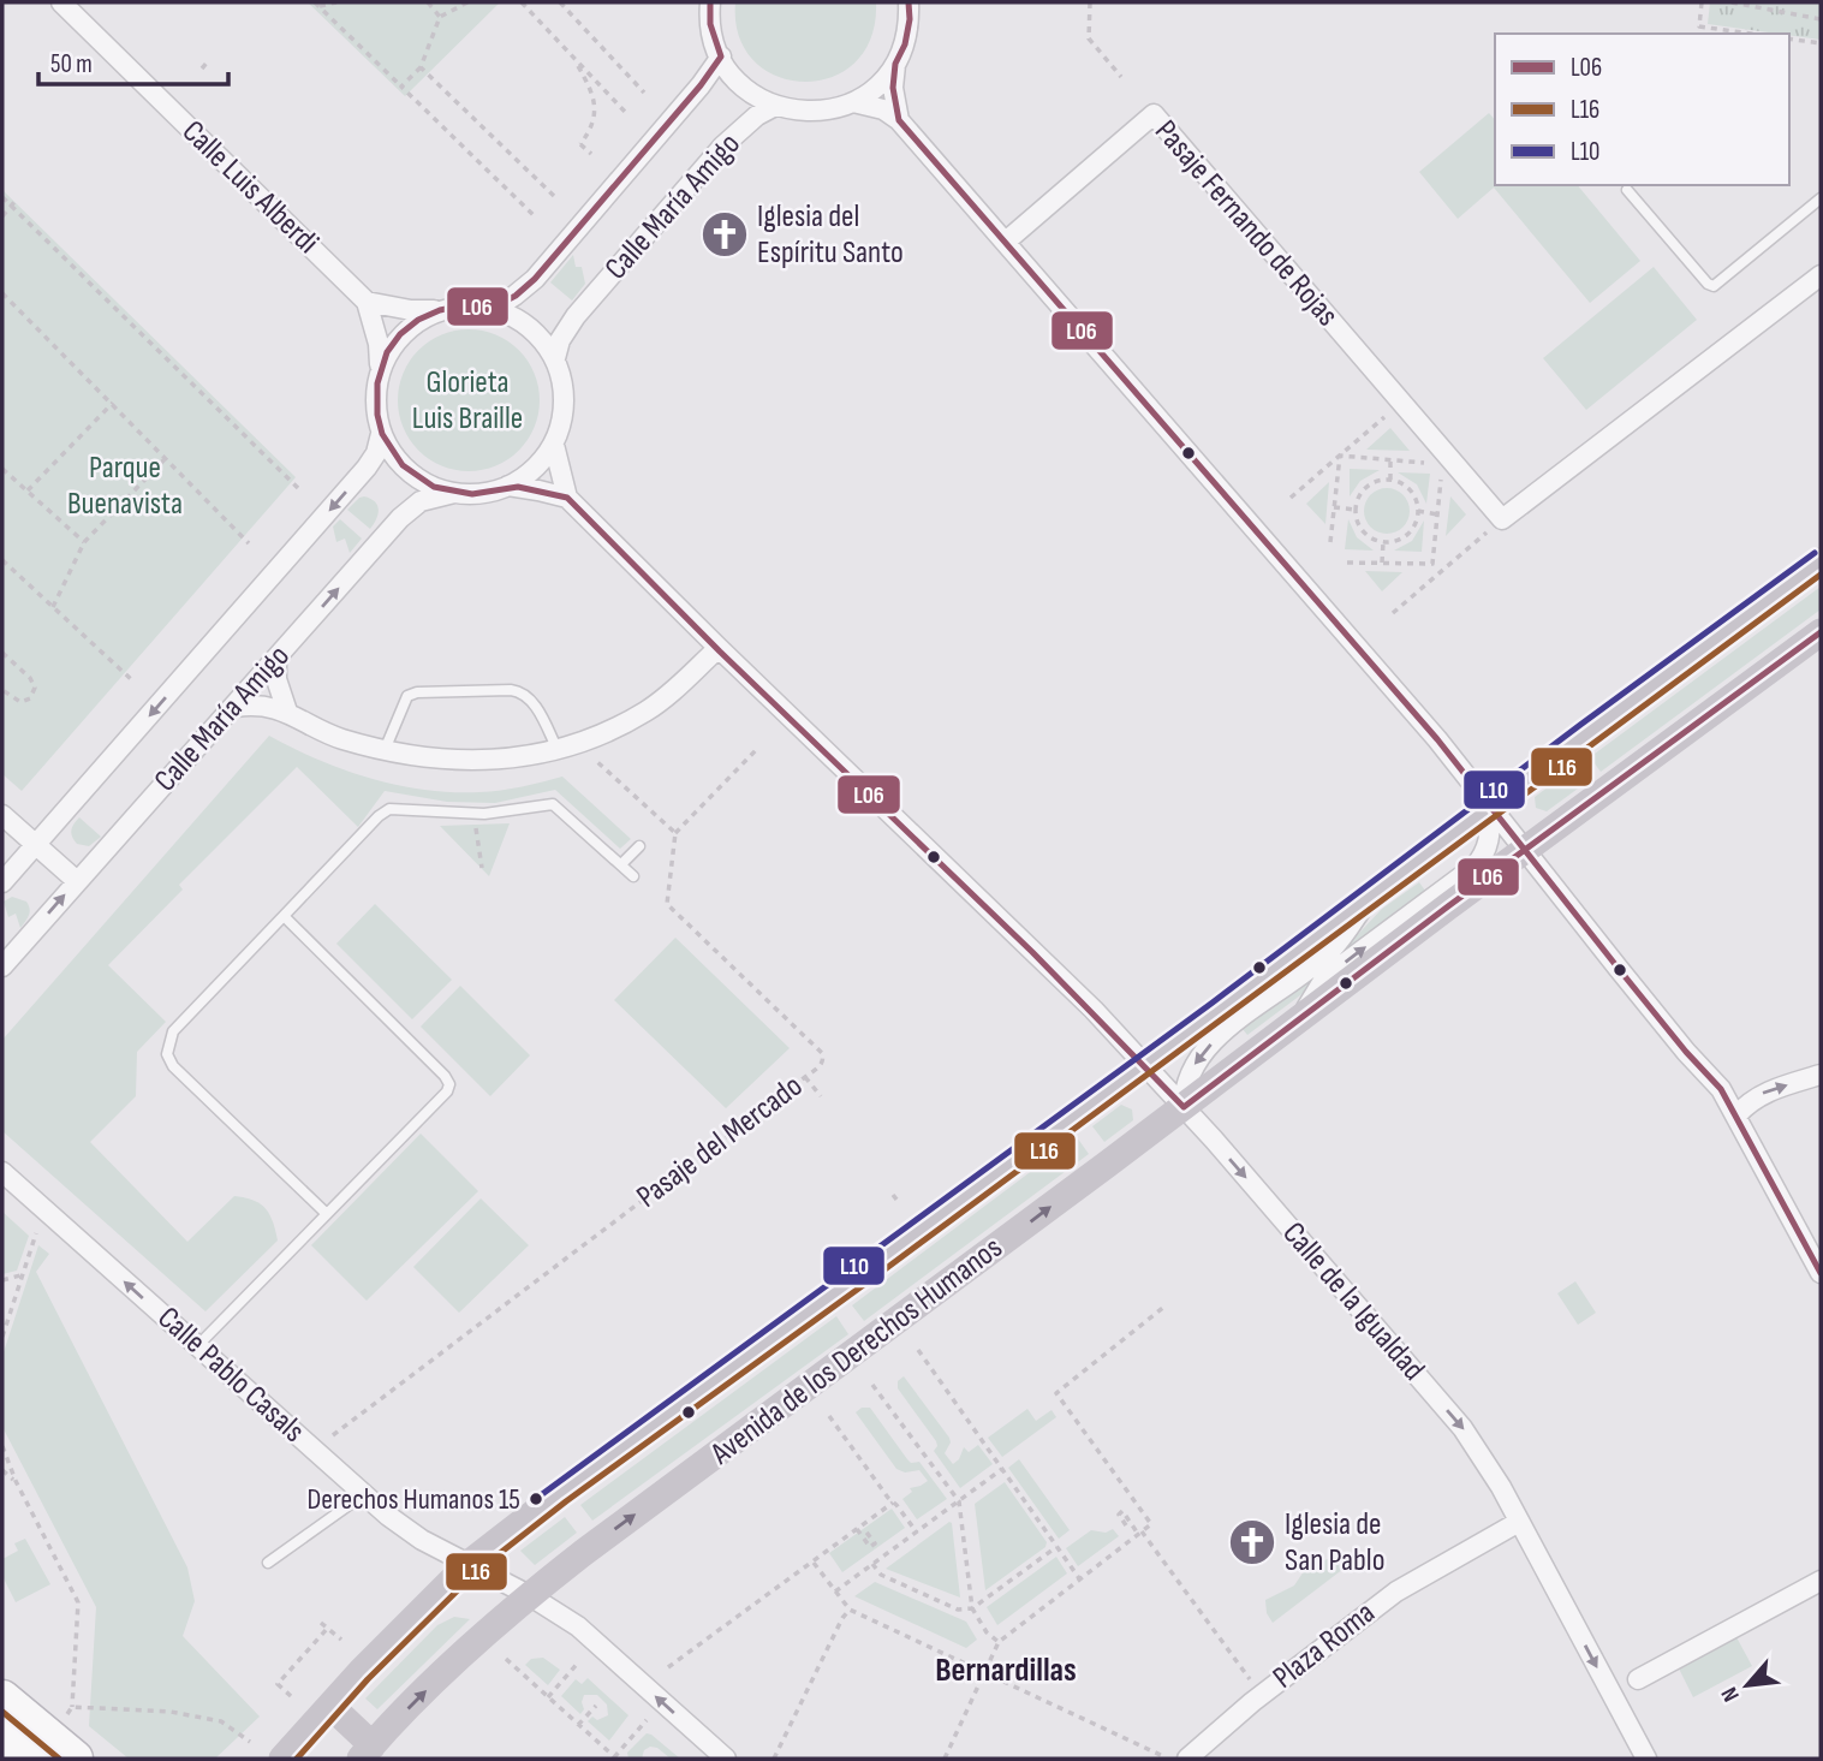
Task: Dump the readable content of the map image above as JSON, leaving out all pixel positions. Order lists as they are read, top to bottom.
{
  "streets": {
    "street": [
      "Calle Luis Alberdi",
      "Calle María Amigo",
      "Pasaje Fernando de Rojas",
      "Calle de la Igualdad",
      "Avenida de los Derechos Humanos",
      "Calle Pablo Casals",
      "Plaza Roma"
    ],
    "path": ["Pasaje del Mercado"]
  },
  "crossings": [
    ["Calle de la Igualdad", "Avenida de los Derechos Humanos"],
    ["Calle de la Igualdad", "Plaza Roma"],
    ["Avenida de los Derechos Humanos", "Calle Pablo Casals"]
  ],
  "one_way": ["Calle de la Igualdad", "Calle Pablo Casals"],
  "districts": ["Bernardillas"],
  "parks": ["Glorieta Luis Braille", "Parque Buenavista"],
  "places": {
    "church": ["Iglesia del Espíritu Santo", "Iglesia de San Pablo"],
    "other": ["Derechos Humanos 15"]
  },
  "lines": ["transit line L06", "transit line L10", "transit line L16"],
  "legend": ["L06", "L16", "L10"],
  "scale_bar": "50 m",
  "north": "bottom left"
}
